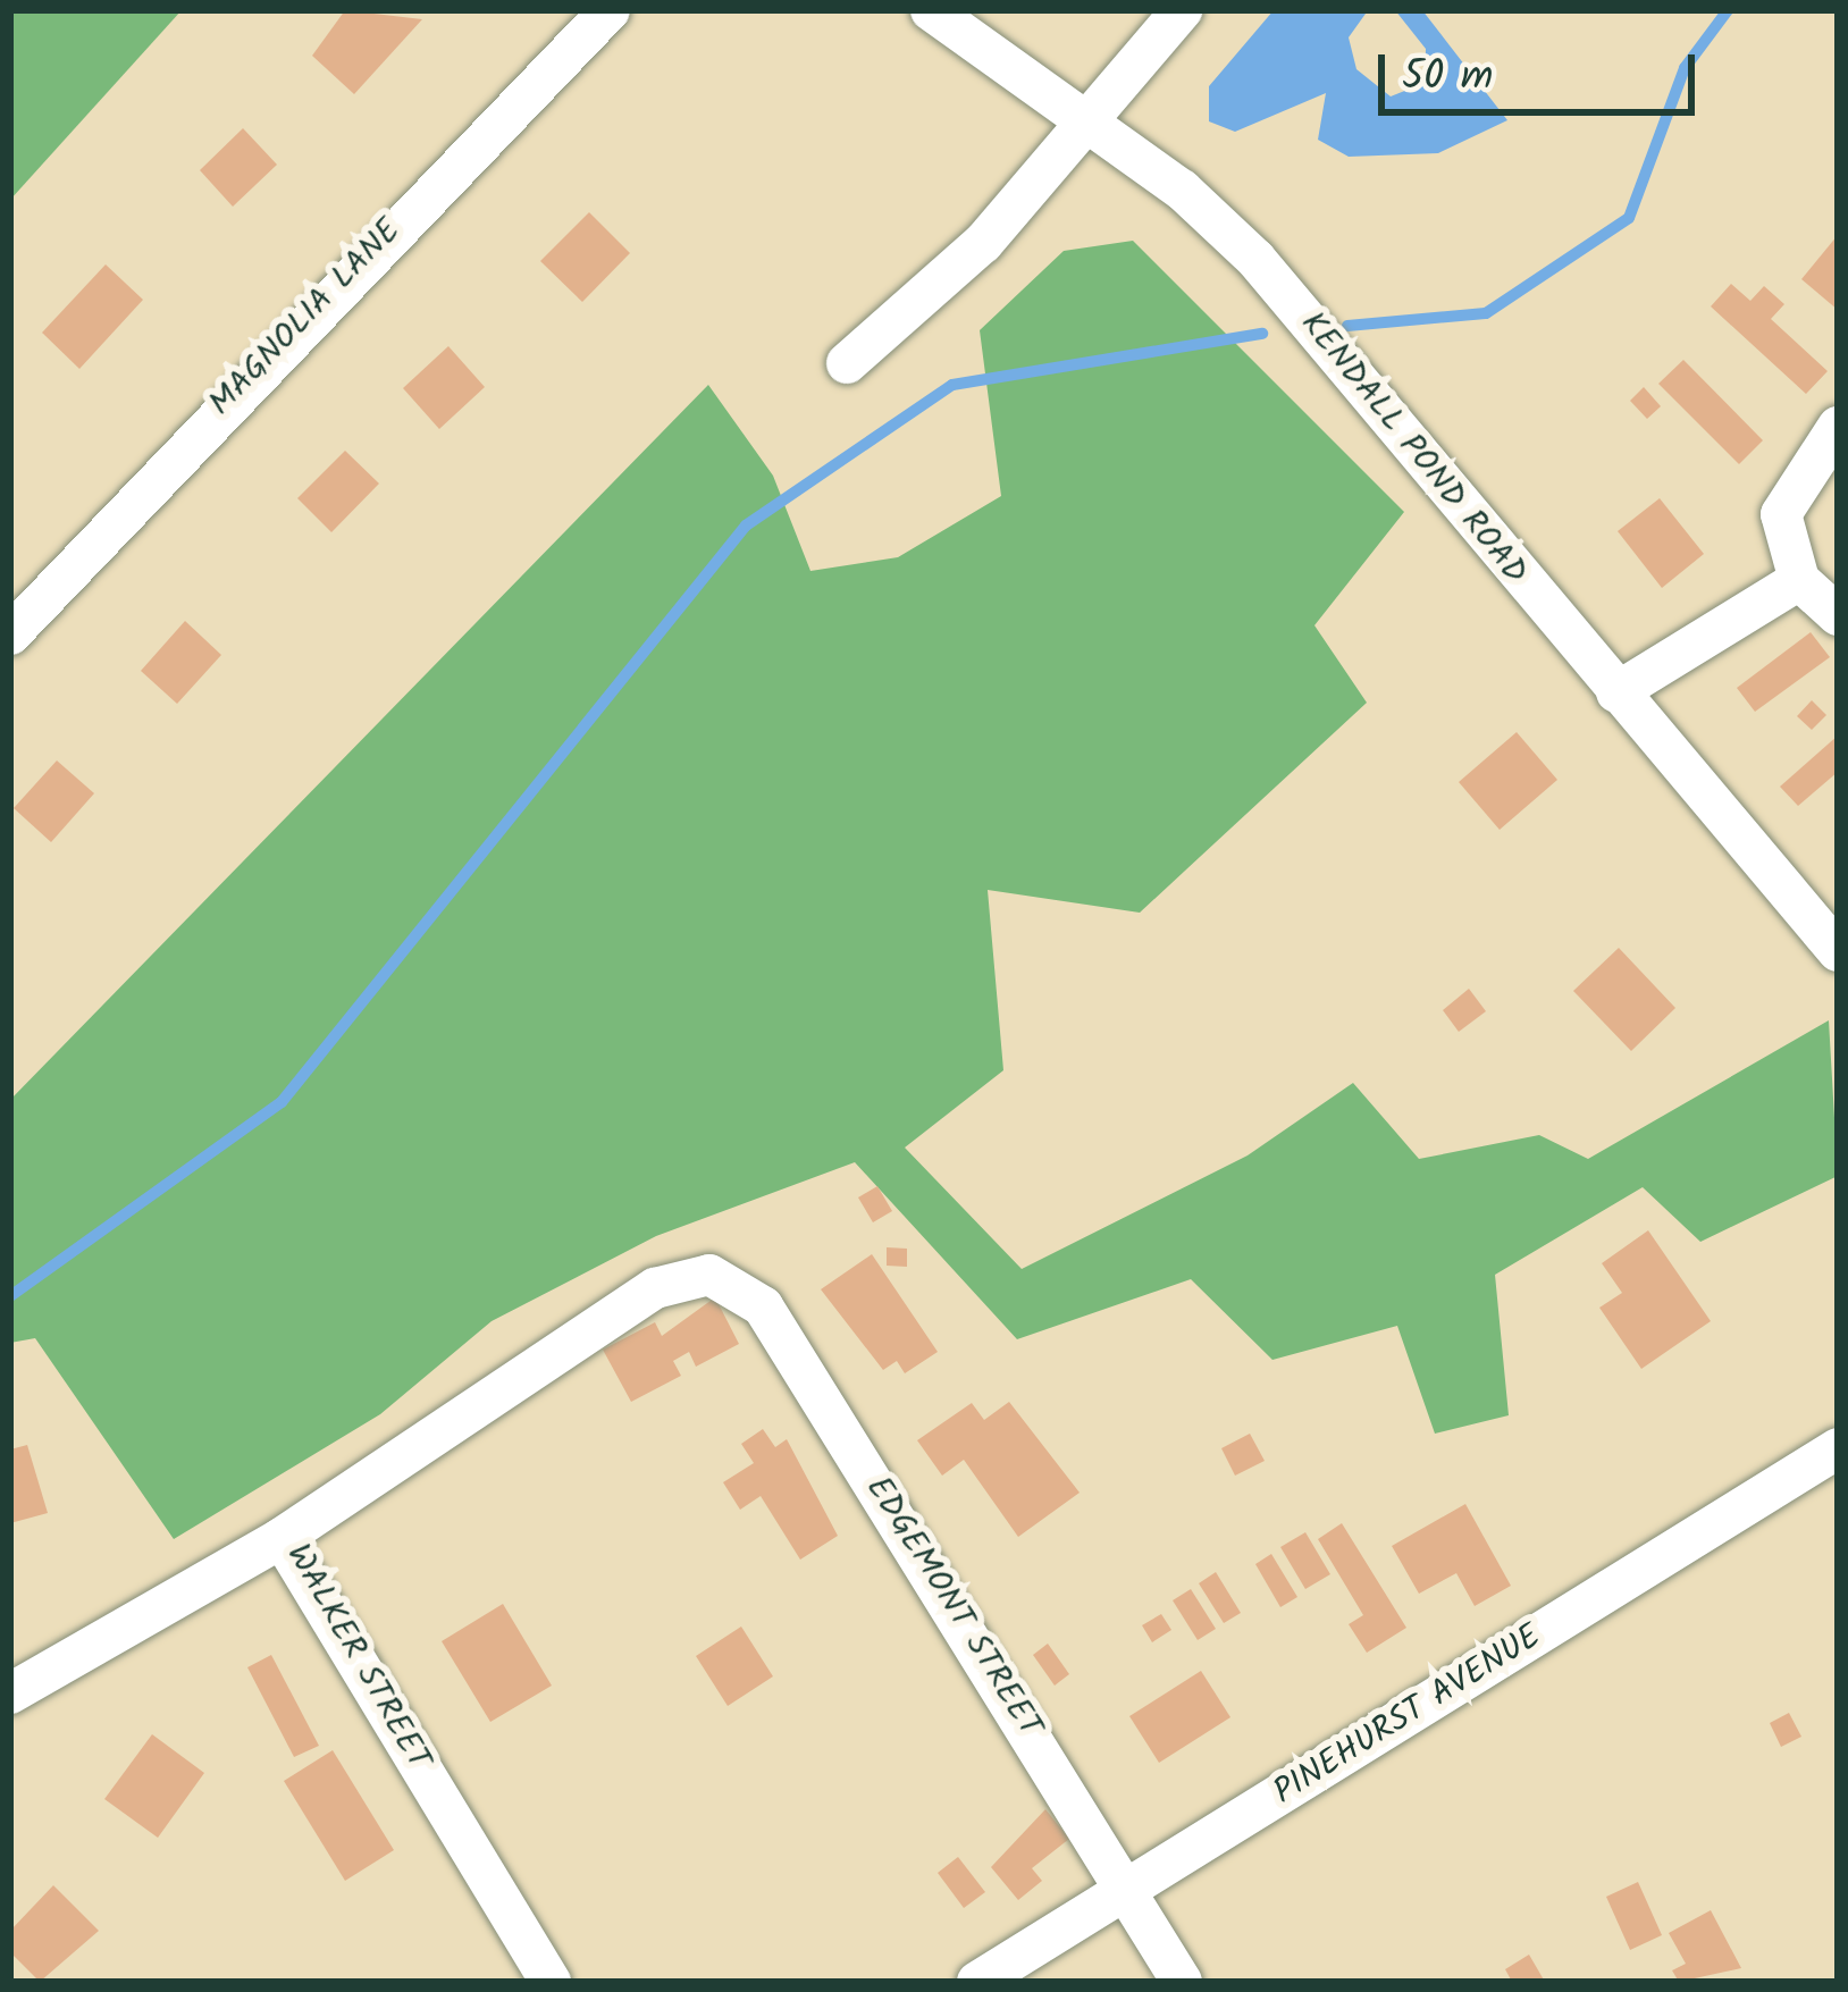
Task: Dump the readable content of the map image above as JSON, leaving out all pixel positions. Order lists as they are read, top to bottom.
{
  "streets": {
    "street": [
      "MAGNOLIA LANE",
      "KENDALL POND ROAD",
      "EDGEMONT STREET",
      "WALKER STREET",
      "PINEHURST AVENUE"
    ]
  },
  "crossings": [
    ["EDGEMONT STREET", "WALKER STREET"],
    ["EDGEMONT STREET", "PINEHURST AVENUE"]
  ],
  "scale_bar": "50 m"
}
